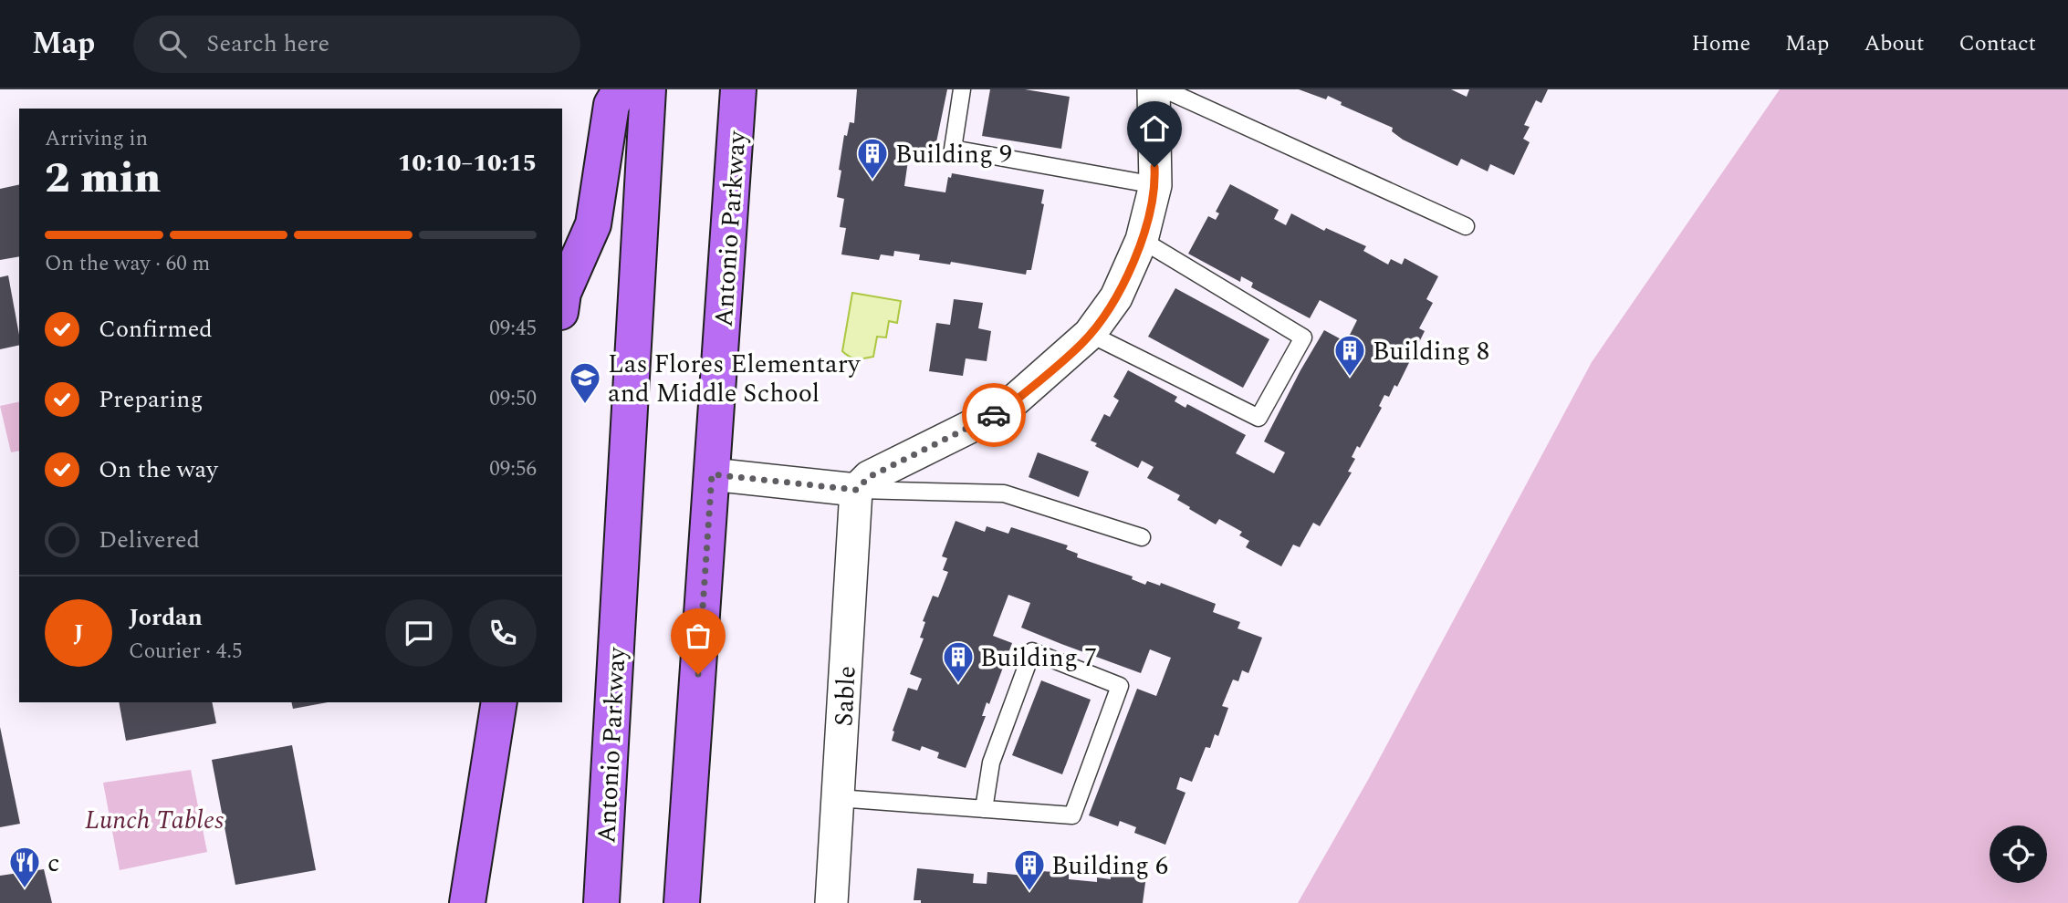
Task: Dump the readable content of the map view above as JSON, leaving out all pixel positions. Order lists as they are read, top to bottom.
{
  "streets": {
    "main road": ["Antonio Parkway"],
    "street": ["Sable"]
  },
  "parks": ["Lunch Tables"],
  "places": {
    "building": [
      "Building 9",
      "Building 8",
      "Building 7",
      "Building 6"
    ],
    "school or university": ["Las Flores Elementary and Middle School"],
    "restaurant": ["c"]
  },
  "page": {
    "header": "Map",
    "search": "Search here",
    "nav": [
      "Home",
      "Map",
      "About",
      "Contact"
    ],
    "heading": ["2 min", "Arriving in", "10:10–10:15"],
    "panel": ["Jordan", "Courier · 4.5"],
    "bar": "On the way · 60 m",
    "list": [
      ["Confirmed", "09:45"],
      ["Preparing", "09:50"],
      ["On the way", "09:56"],
      "Delivered"
    ],
    "round": "J"
  }
}
